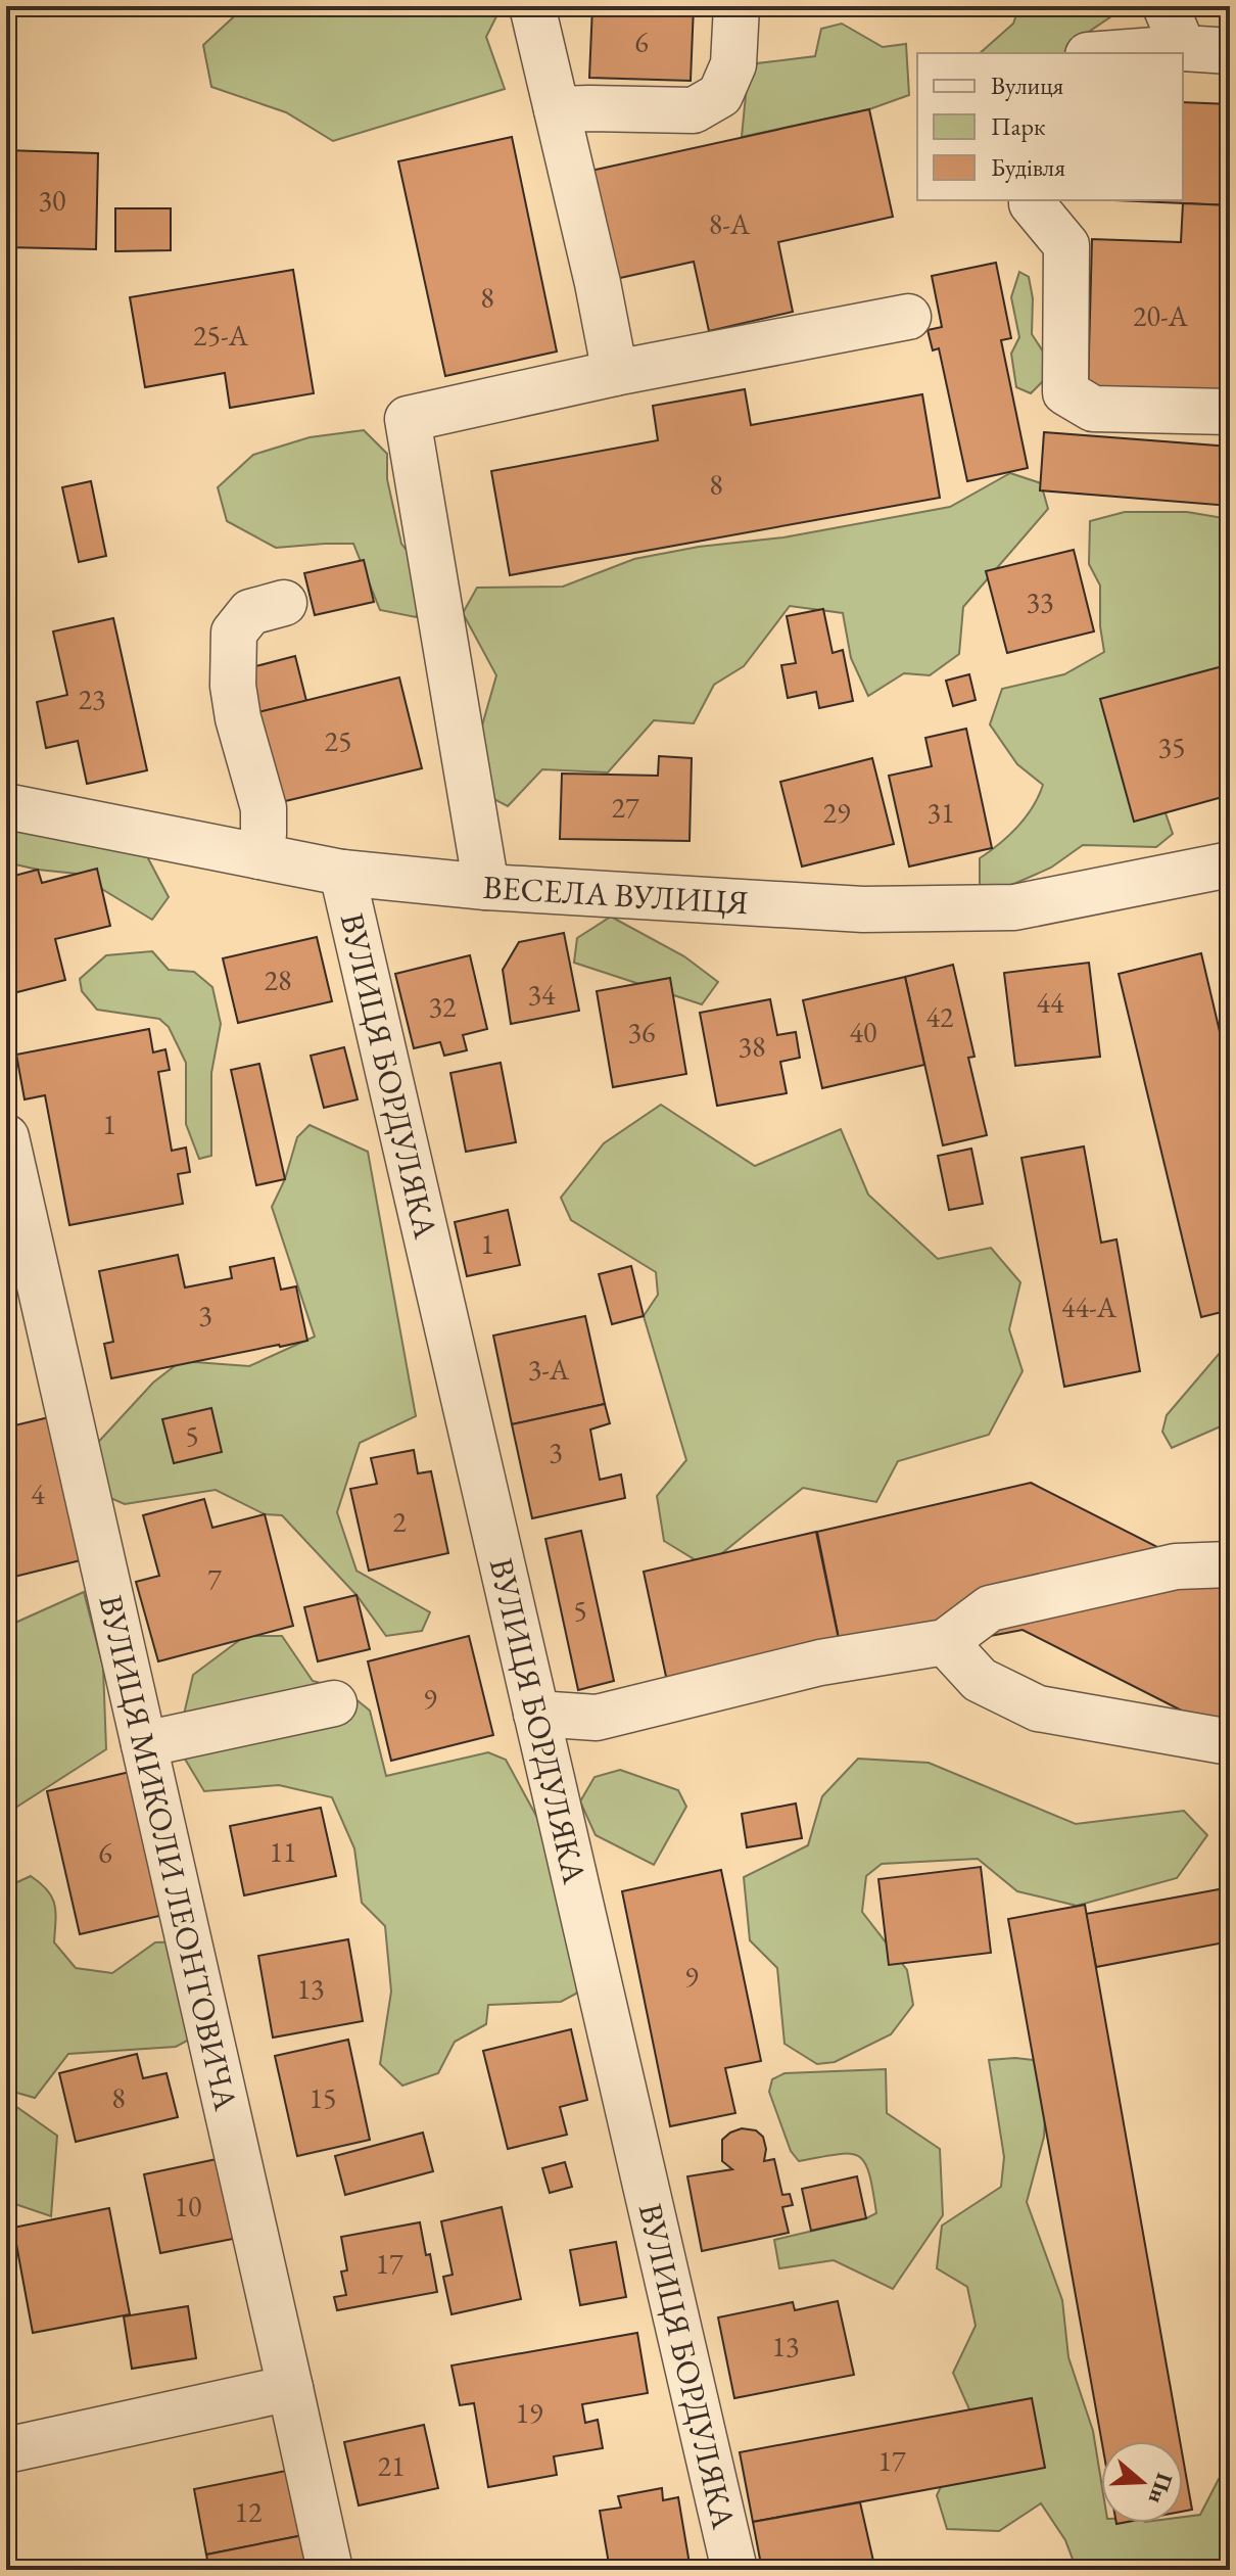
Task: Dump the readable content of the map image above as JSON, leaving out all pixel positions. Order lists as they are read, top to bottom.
{
  "streets": {
    "street": ["ВЕСЕЛА ВУЛИЦЯ", "ВУЛИЦЯ БОРДУЛЯКА", "ВУЛИЦЯ МИКОЛИ ЛЕОНТОВИЧА"]
  },
  "crossings": [
    ["ВЕСЕЛА ВУЛИЦЯ", "ВУЛИЦЯ БОРДУЛЯКА"]
  ],
  "house_numbers": [
    "6",
    "30",
    "8-А",
    "8",
    "20-А",
    "25-А",
    "8",
    "33",
    "23",
    "25",
    "35",
    "27",
    "29",
    "31",
    "28",
    "34",
    "44",
    "32",
    "42",
    "36",
    "40",
    "38",
    "1",
    "1",
    "44-А",
    "3",
    "3-А",
    "5",
    "3",
    "4",
    "2",
    "7",
    "5",
    "9",
    "11",
    "6",
    "9",
    "13",
    "8",
    "15",
    "10",
    "17",
    "13",
    "19",
    "17",
    "21",
    "12"
  ],
  "legend": ["Вулиця", "Парк", "Будівля"],
  "north": "right"
}
